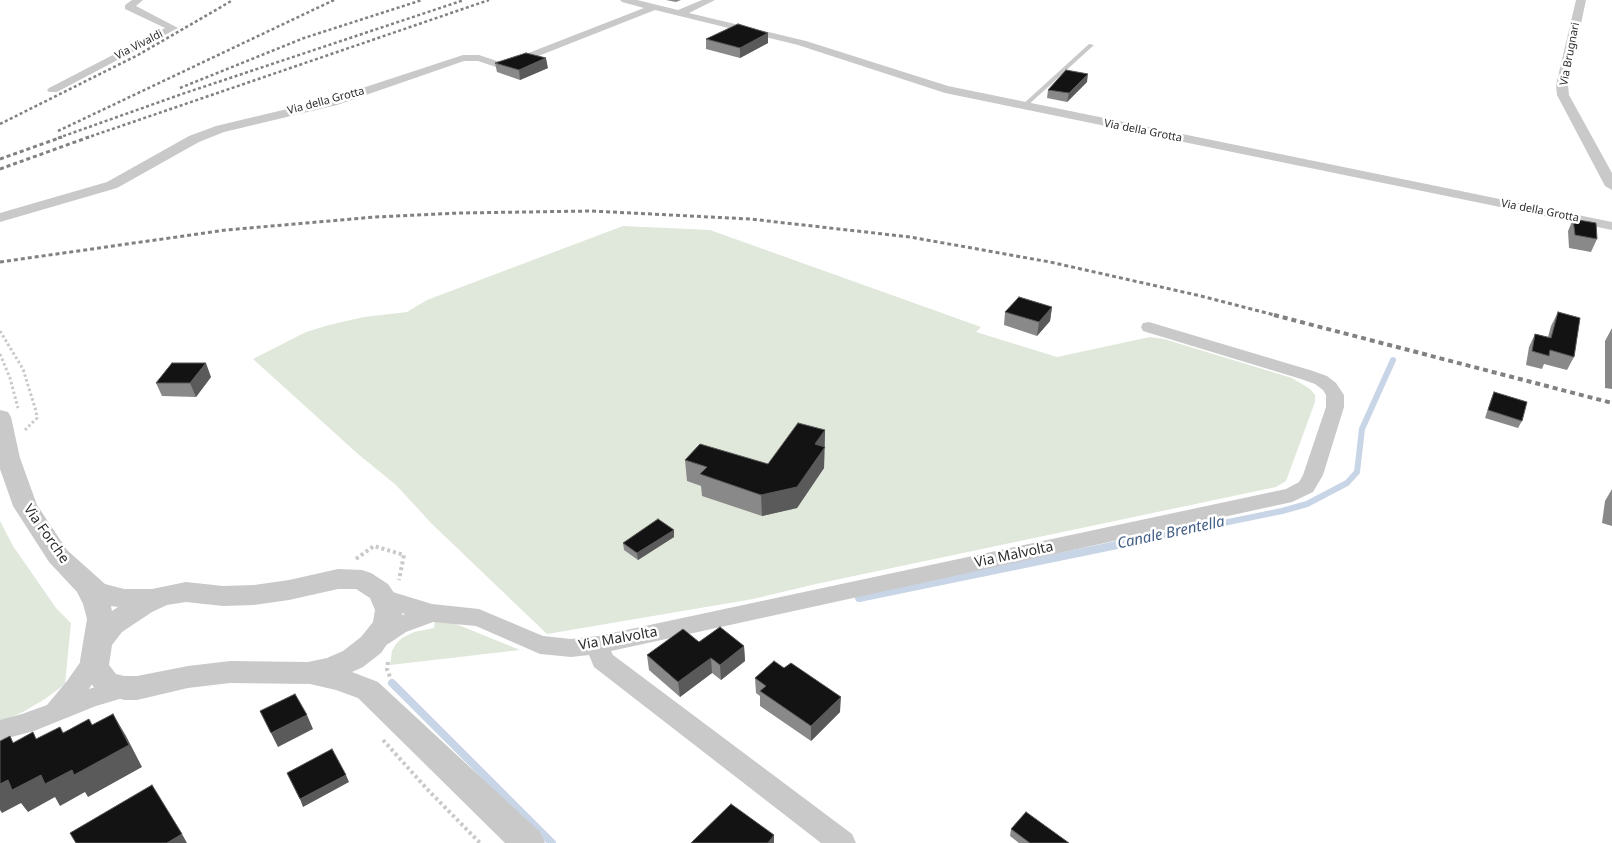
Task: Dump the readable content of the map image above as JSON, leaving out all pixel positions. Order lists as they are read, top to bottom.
{
  "streets": {
    "street": [
      "Via Vivaldi",
      "Via Brugnari",
      "Via della Grotta",
      "Via Forche",
      "Via Malvolta"
    ]
  },
  "water": ["Canale Brentella"]
}
